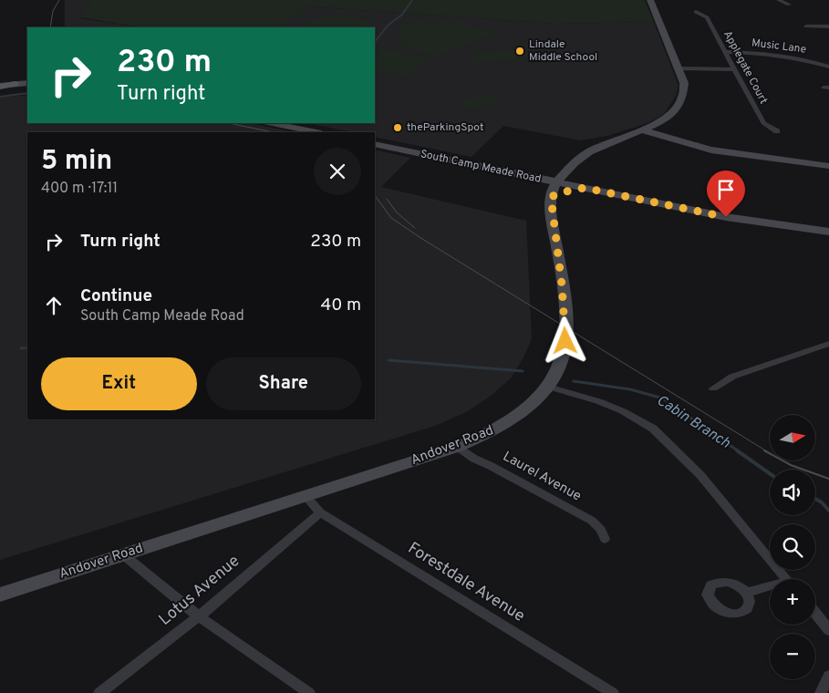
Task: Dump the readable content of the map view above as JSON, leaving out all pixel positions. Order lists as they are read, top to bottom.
{
  "streets": {
    "main road": ["South Camp Meade Road", "Andover Road"],
    "street": [
      "Music Lane",
      "Applegate Court",
      "Laurel Avenue",
      "Forestdale Avenue",
      "Lotus Avenue"
    ]
  },
  "crossings": [
    ["Music Lane", "Applegate Court"],
    ["South Camp Meade Road", "Andover Road"],
    ["Andover Road", "Laurel Avenue"],
    ["Andover Road", "Forestdale Avenue"],
    ["Forestdale Avenue", "Lotus Avenue"]
  ],
  "water": ["Cabin Branch"],
  "places": ["Lindale Middle School", "theParkingSpot"],
  "north": "right",
  "page": {
    "turn": ["230 m", "Turn right"],
    "heading": ["5 min", "400 m · 17:11"],
    "list": [
      {
        "name": "Turn right",
        "value": "230 m"
      },
      {
        "name": "Continue",
        "note": "South Camp Meade Road",
        "value": "40 m"
      }
    ],
    "buttons": ["Exit", "Share"],
    "map_buttons": ["+", "−"]
  }
}
